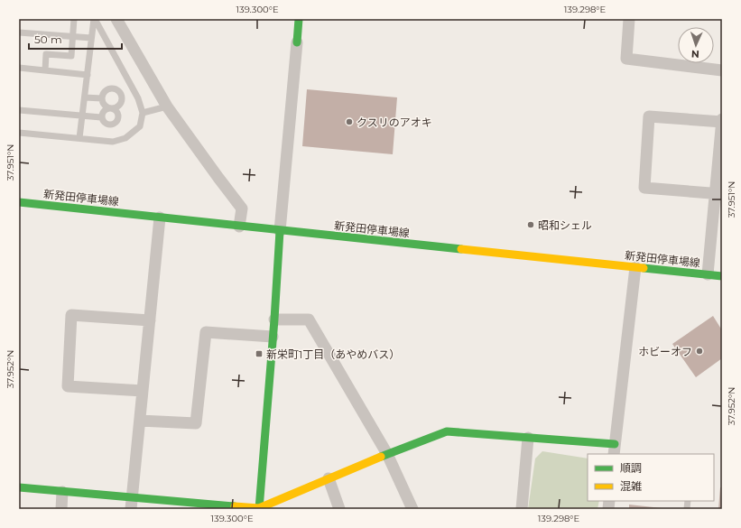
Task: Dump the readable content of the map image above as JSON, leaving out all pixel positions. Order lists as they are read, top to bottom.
{
  "streets": {
    "street": ["新発田停車場線"]
  },
  "places": {
    "other": ["クスリのアオキ", "昭和シェル", "ホビーオフ"],
    "transit": ["新栄町1丁目（あやめバス）"]
  },
  "legend": ["順調", "混雑"],
  "scale_bar": "50 m",
  "north": "bottom",
  "coordinates": [
    "139.300°E",
    "139.298°E",
    "37.951°N",
    "37.952°N"
  ]
}
